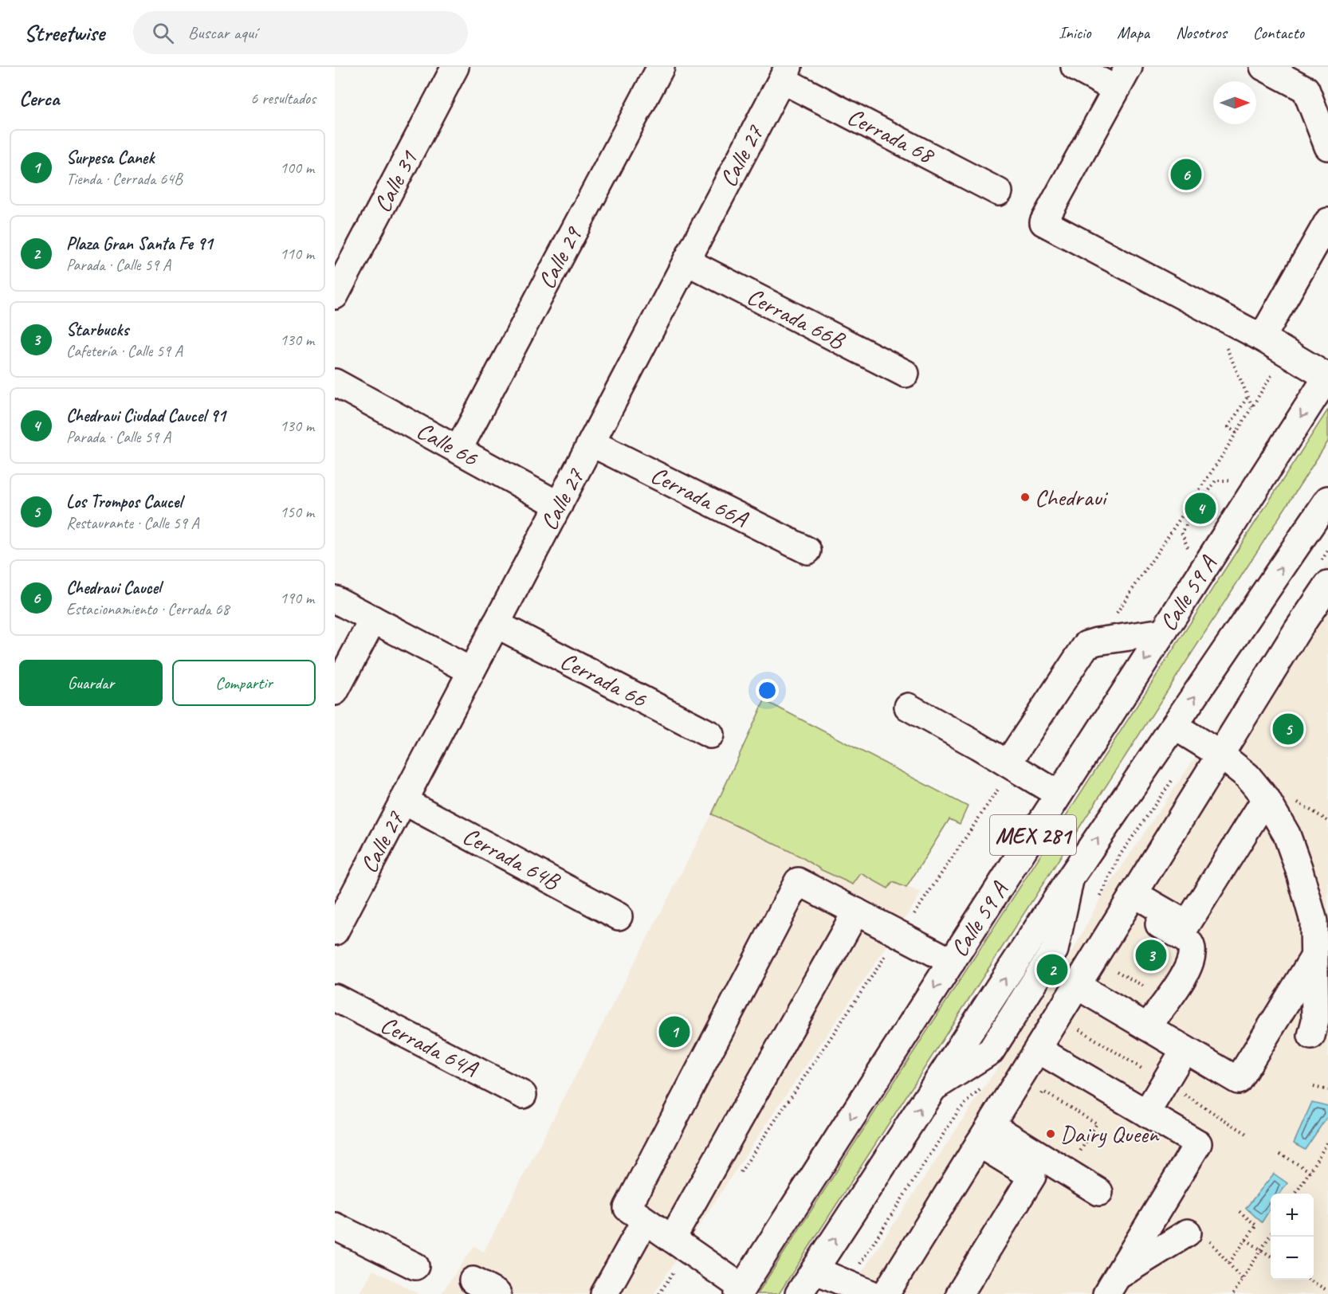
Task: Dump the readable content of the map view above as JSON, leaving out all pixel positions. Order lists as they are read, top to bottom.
{
  "streets": {
    "street": [
      "Cerrada 68",
      "Calle 27",
      "Calle 31",
      "Calle 29",
      "Cerrada 66B",
      "Calle 66",
      "Cerrada 66A",
      "Calle 59 A",
      "Cerrada 66",
      "MEX 281",
      "Cerrada 64B",
      "Cerrada 64A"
    ]
  },
  "crossings": [
    ["Cerrada 68", "Calle 27"],
    ["Calle 27", "Cerrada 66B"],
    ["Calle 27", "Calle 66"],
    ["Calle 27", "Cerrada 66A"],
    ["Calle 27", "Cerrada 66"],
    ["Calle 27", "Cerrada 64B"],
    ["Calle 29", "Calle 66"]
  ],
  "places": ["Chedraui", "Dairy Queen"],
  "north": "right",
  "page": {
    "header": "Streetwise",
    "search": "Buscar aquí",
    "nav": [
      "Inicio",
      "Mapa",
      "Nosotros",
      "Contacto"
    ],
    "heading": ["Cerca", "6 resultados"],
    "list": [
      {
        "mark": "1",
        "name": "Surpesa Canek",
        "note": "Tienda · Cerrada 64B",
        "value": "100 m"
      },
      {
        "mark": "2",
        "name": "Plaza Gran Santa Fe 91",
        "note": "Parada · Calle 59 A",
        "value": "110 m"
      },
      {
        "mark": "3",
        "name": "Starbucks",
        "note": "Cafetería · Calle 59 A",
        "value": "130 m"
      },
      {
        "mark": "4",
        "name": "Chedraui Ciudad Caucel 91",
        "note": "Parada · Calle 59 A",
        "value": "130 m"
      },
      {
        "mark": "5",
        "name": "Los Trompos Caucel",
        "note": "Restaurante · Calle 59 A",
        "value": "150 m"
      },
      {
        "mark": "6",
        "name": "Chedraui Caucel",
        "note": "Estacionamiento · Cerrada 68",
        "value": "190 m"
      }
    ],
    "pins": [
      "6",
      "4",
      "5",
      "3",
      "2",
      "1"
    ],
    "buttons": ["Guardar", "Compartir"],
    "map_buttons": ["+", "−"]
  }
}
